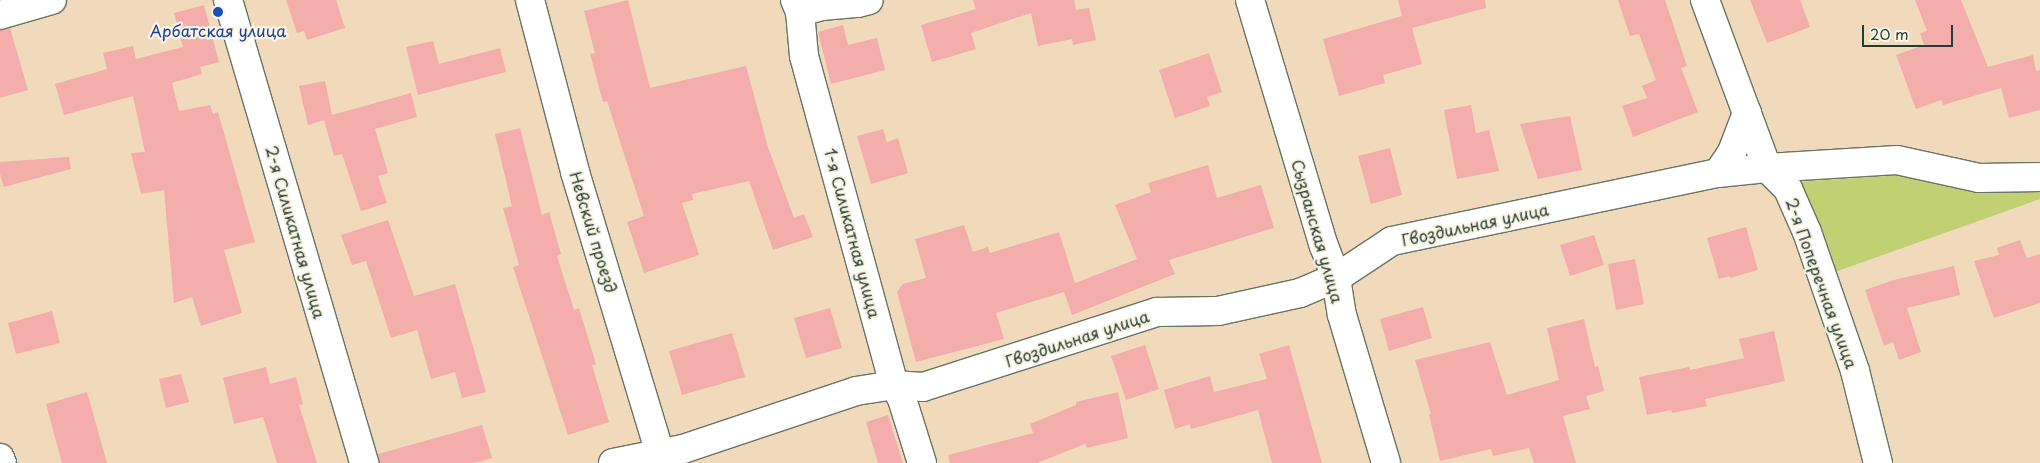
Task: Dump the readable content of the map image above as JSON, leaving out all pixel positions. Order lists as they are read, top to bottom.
{
  "streets": {
    "street": [
      "Гвоздильная улица",
      "Сызранская улица",
      "2-я Силикатная улица",
      "Невский проезд",
      "1-я Силикатная улица",
      "2-я Поперечная улица"
    ]
  },
  "crossings": [
    ["Гвоздильная улица", "Сызранская улица"],
    ["Гвоздильная улица", "Невский проезд"],
    ["Гвоздильная улица", "1-я Силикатная улица"],
    ["Гвоздильная улица", "2-я Поперечная улица"]
  ],
  "places": ["Арбатская улица"],
  "scale_bar": "20 m"
}
